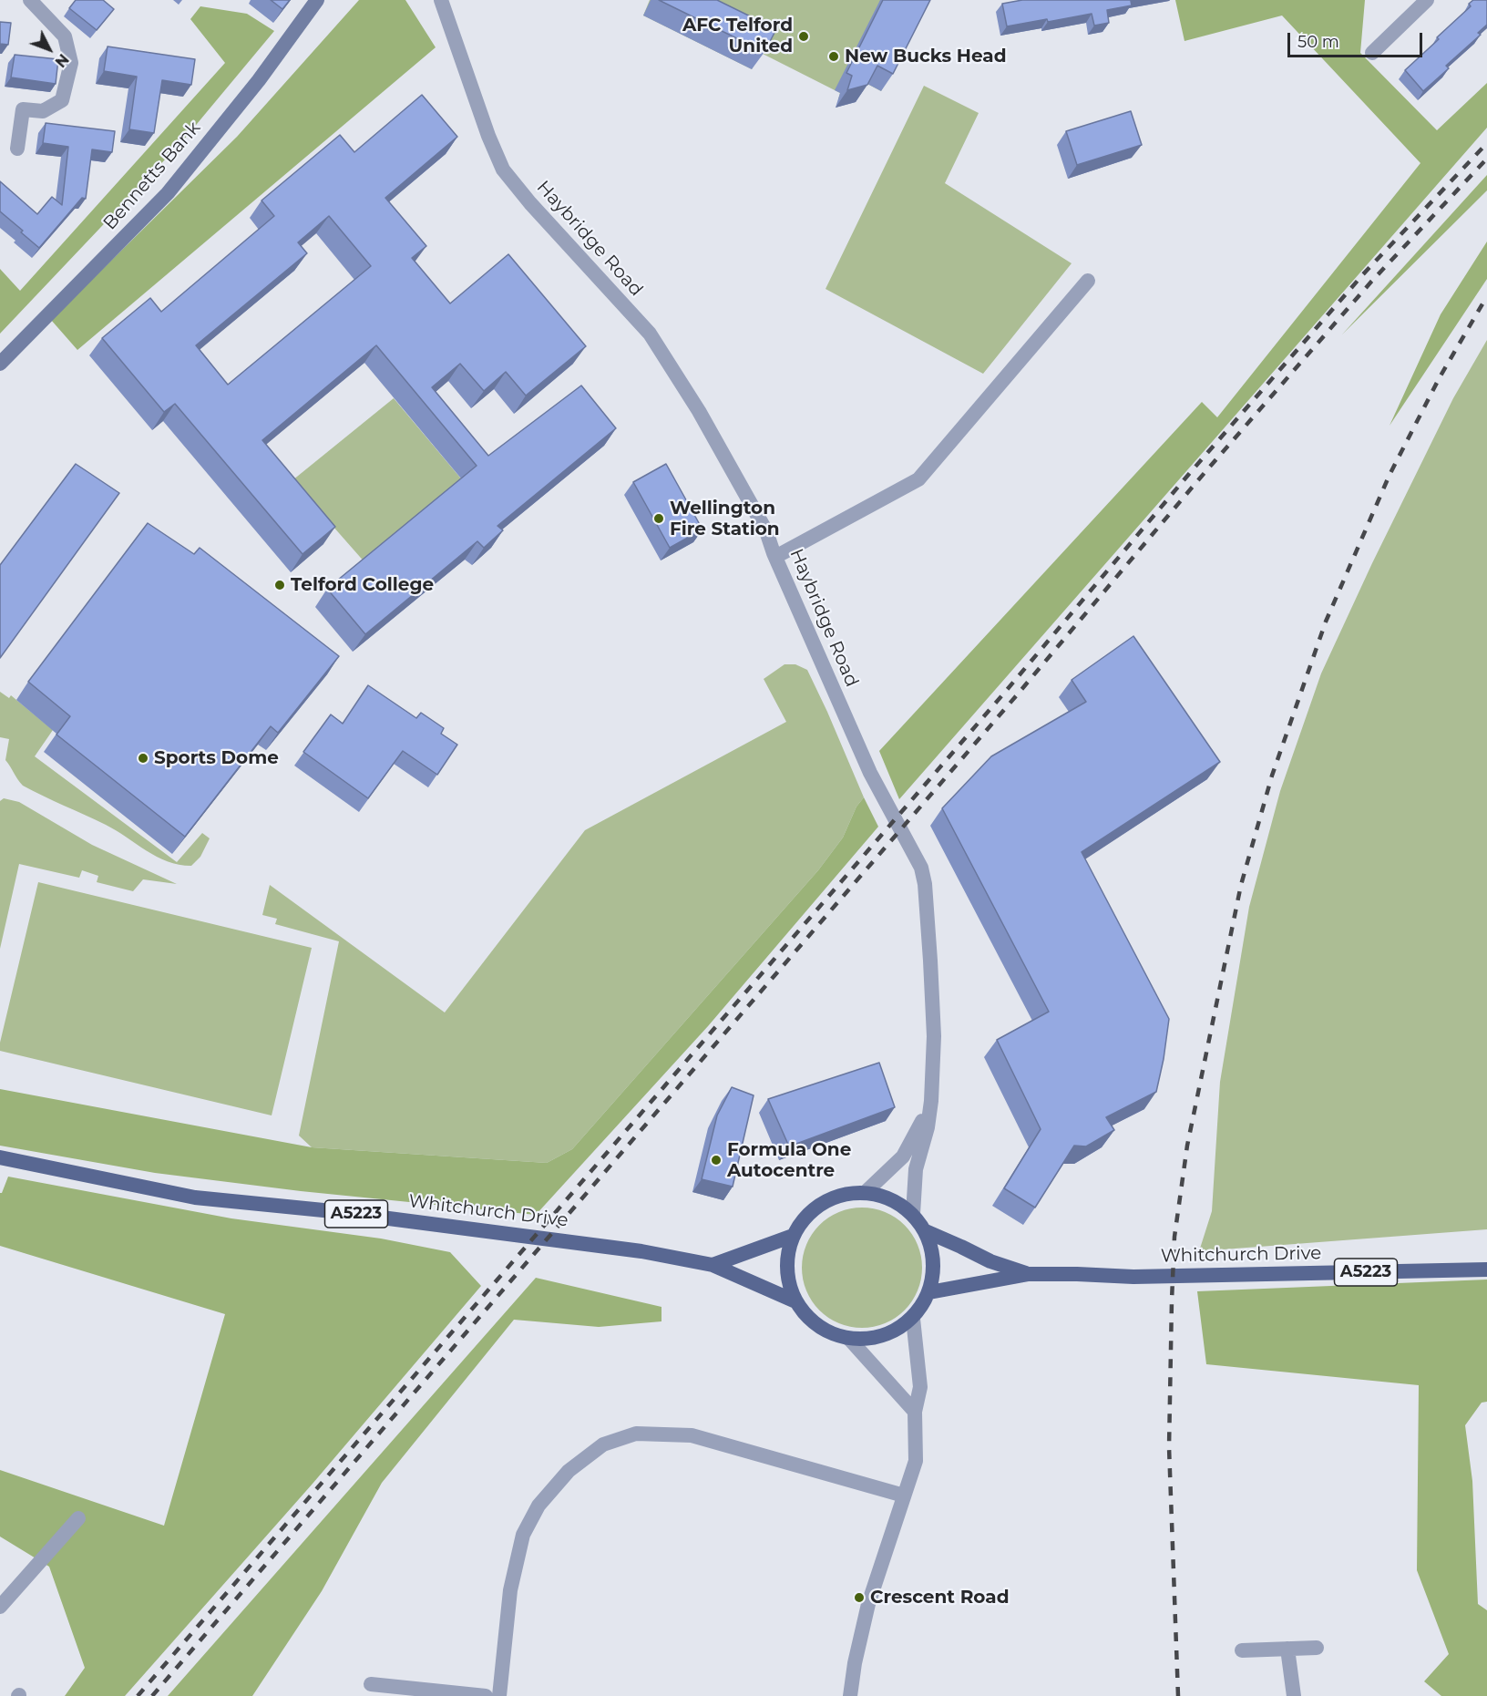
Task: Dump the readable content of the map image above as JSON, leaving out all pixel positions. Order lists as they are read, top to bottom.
{
  "streets": {
    "main road": ["Bennetts Bank", "Whitchurch Drive", "A5223"],
    "street": ["Haybridge Road"]
  },
  "crossings": [
    ["Haybridge Road", "Whitchurch Drive"]
  ],
  "places": [
    "AFC Telford United",
    "New Bucks Head",
    "Wellington Fire Station",
    "Telford College",
    "Sports Dome",
    "Formula One Autocentre",
    "Crescent Road"
  ],
  "scale_bar": "50 m",
  "north": "bottom right"
}
